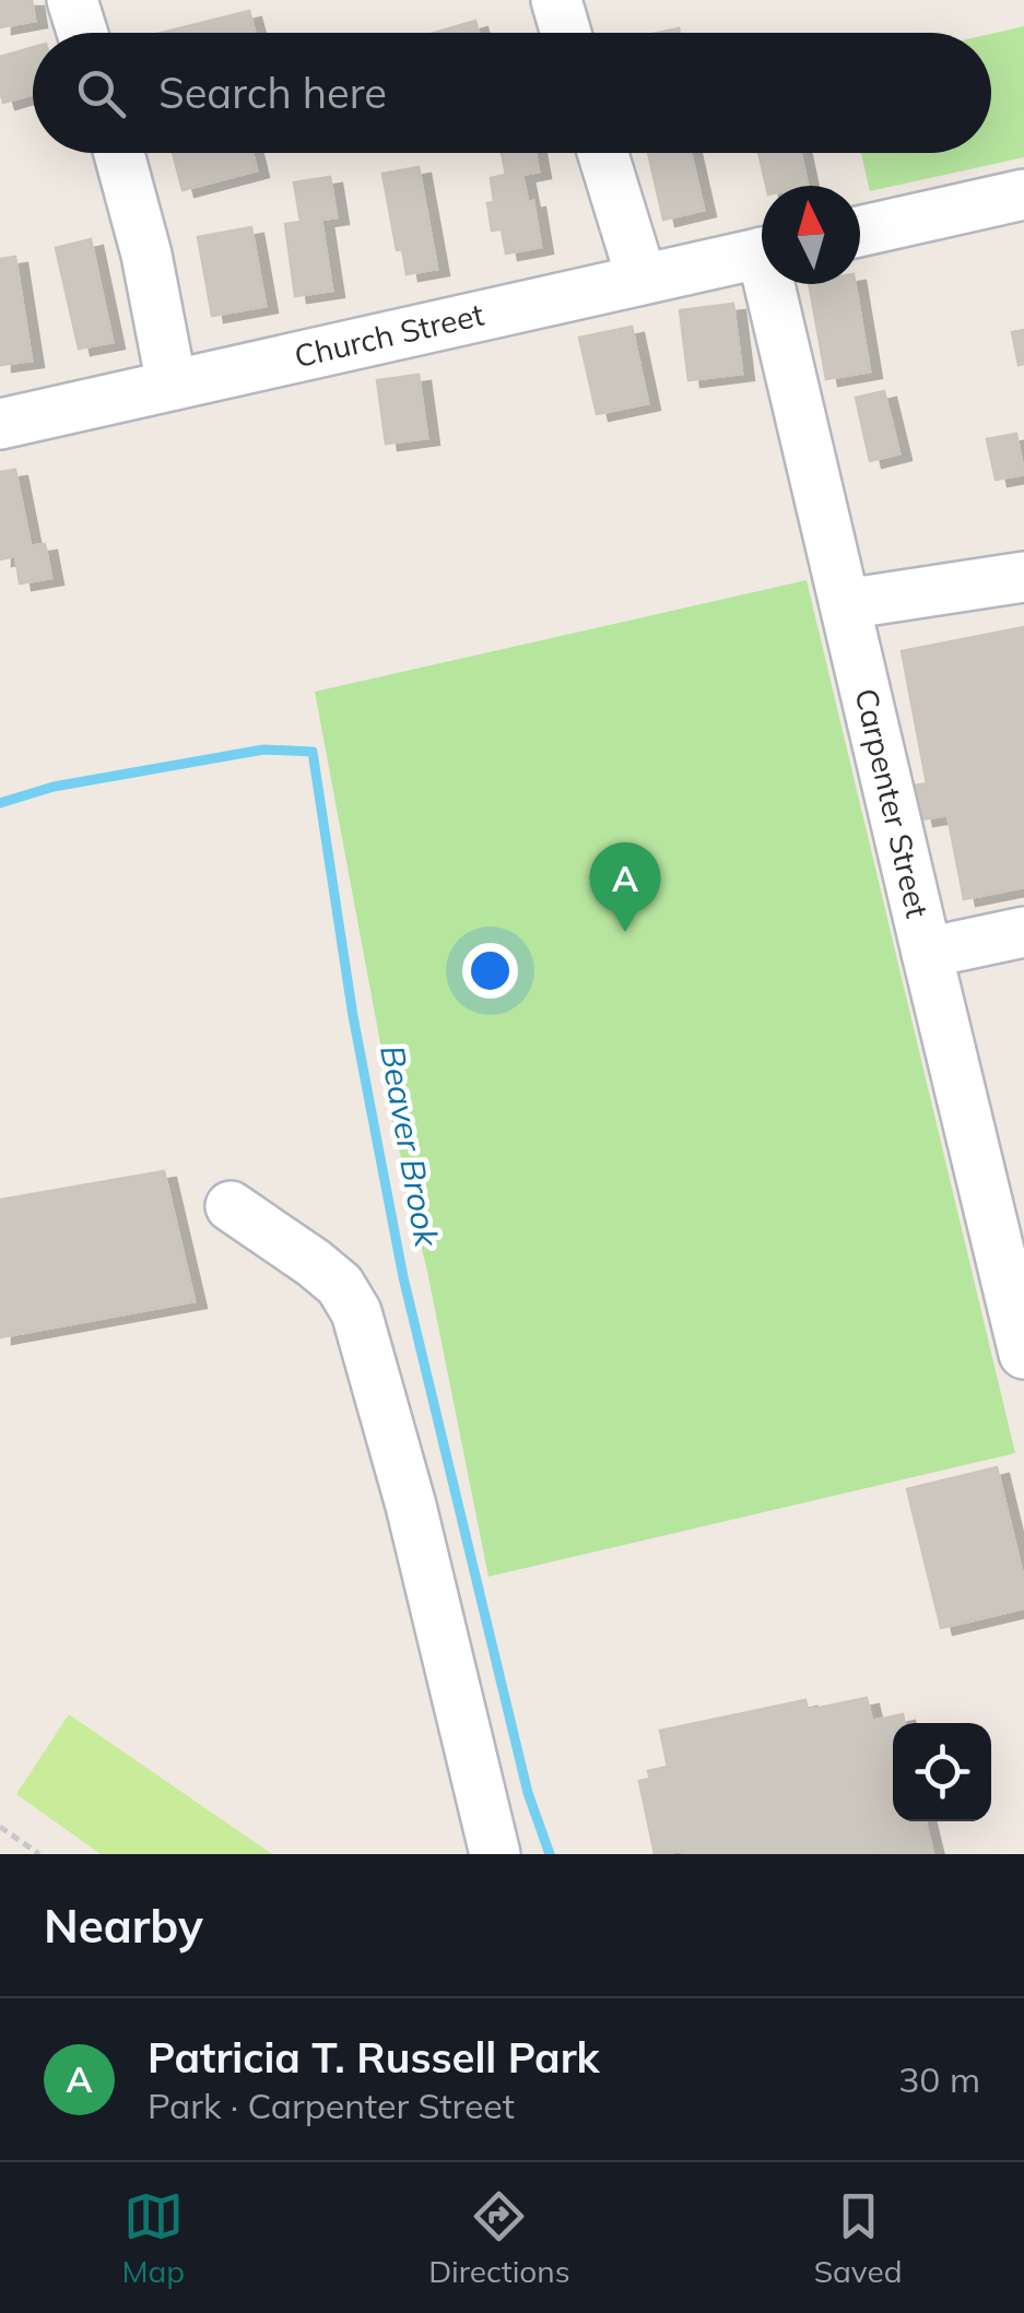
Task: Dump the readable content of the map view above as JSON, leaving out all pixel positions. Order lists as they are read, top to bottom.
{
  "streets": {
    "street": ["Church Street", "Carpenter Street"]
  },
  "water": ["Beaver Brook"],
  "north": "top",
  "page": {
    "search": "Search here",
    "pins": "A",
    "heading": "Nearby",
    "list": [
      {
        "mark": "A",
        "name": "Patricia T. Russell Park",
        "note": "Park · Carpenter Street",
        "value": "30 m"
      }
    ],
    "nav": ["Map", "Directions", "Saved"]
  }
}
